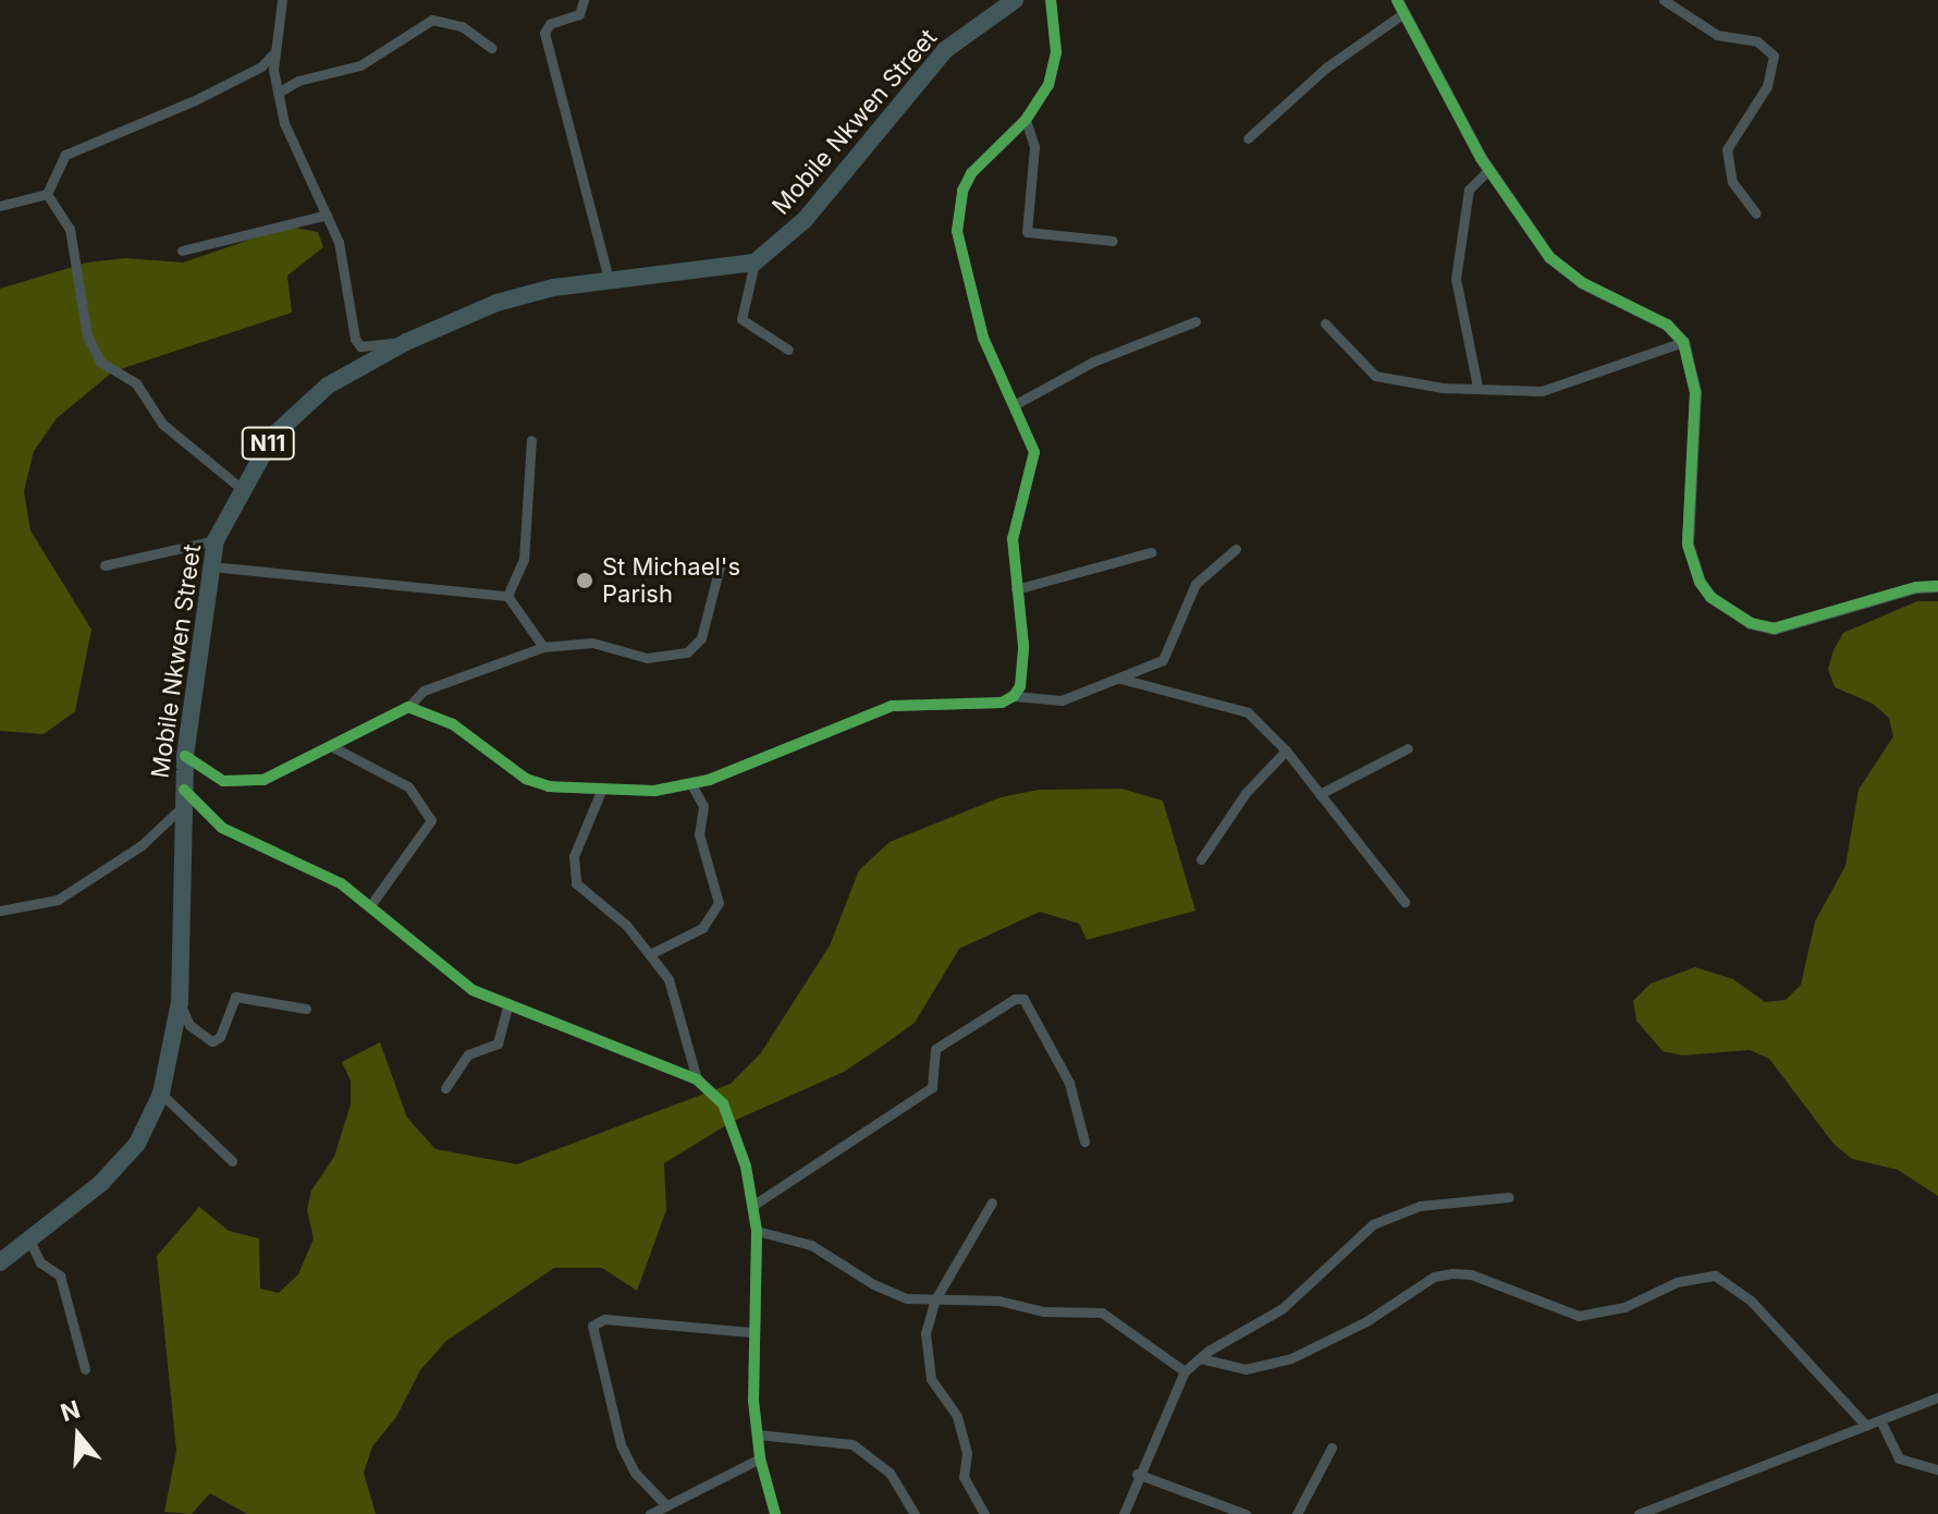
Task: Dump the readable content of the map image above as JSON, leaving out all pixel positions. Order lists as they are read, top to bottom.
{
  "streets": {
    "highway": ["Mobile Nkwen Street", "N11"]
  },
  "places": ["St Michael's Parish"],
  "north": "top"
}
